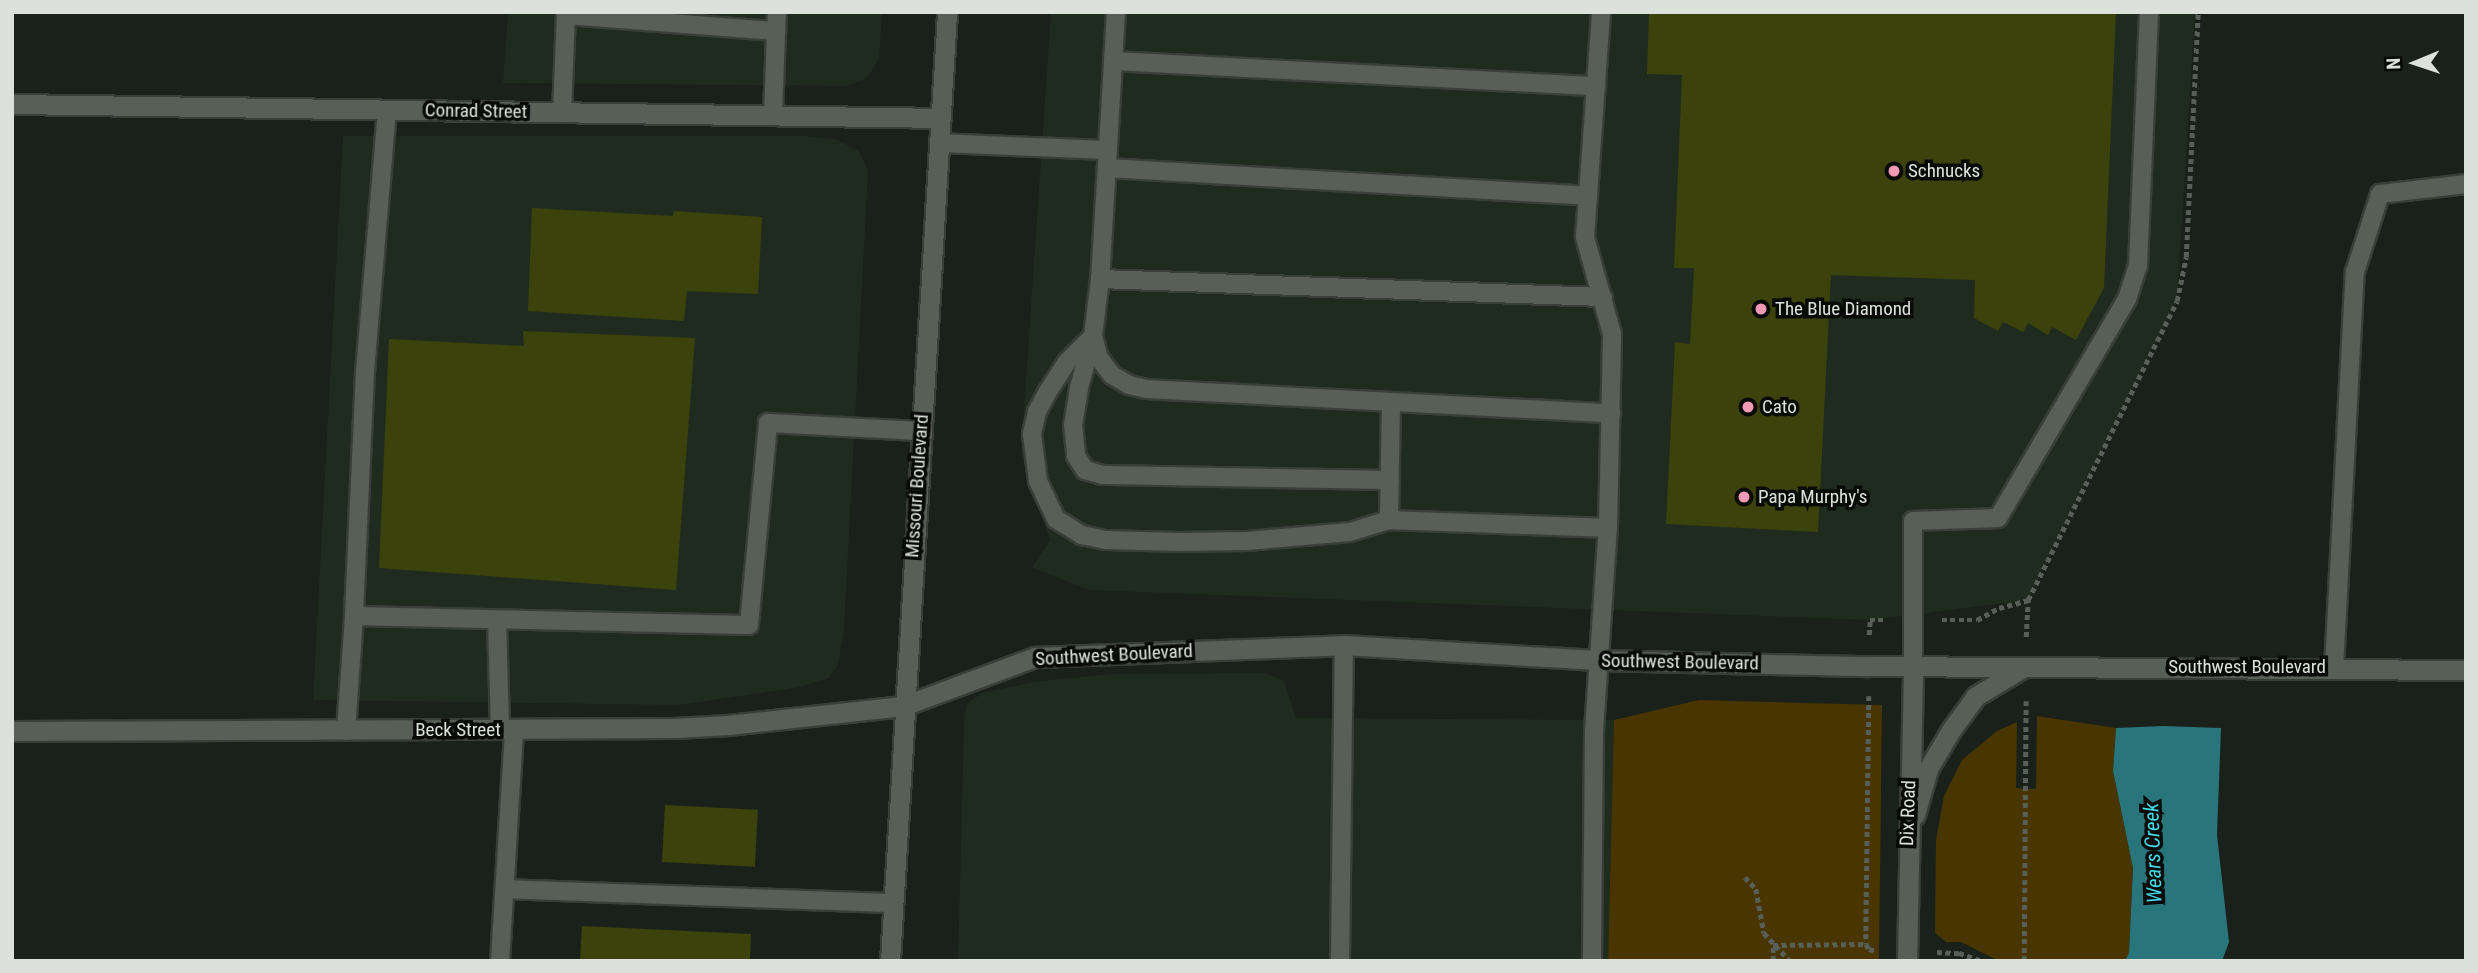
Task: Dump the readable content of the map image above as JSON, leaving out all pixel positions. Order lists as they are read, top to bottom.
{
  "streets": {
    "main road": [
      "Conrad Street",
      "Missouri Boulevard",
      "Southwest Boulevard",
      "Beck Street",
      "Dix Road"
    ]
  },
  "crossings": [
    ["Conrad Street", "Missouri Boulevard"],
    ["Missouri Boulevard", "Southwest Boulevard"],
    ["Missouri Boulevard", "Beck Street"],
    ["Southwest Boulevard", "Beck Street"],
    ["Southwest Boulevard", "Dix Road"]
  ],
  "water": ["Wears Creek"],
  "places": [
    "Schnucks",
    "The Blue Diamond",
    "Cato",
    "Papa Murphy's"
  ],
  "north": "left"
}
